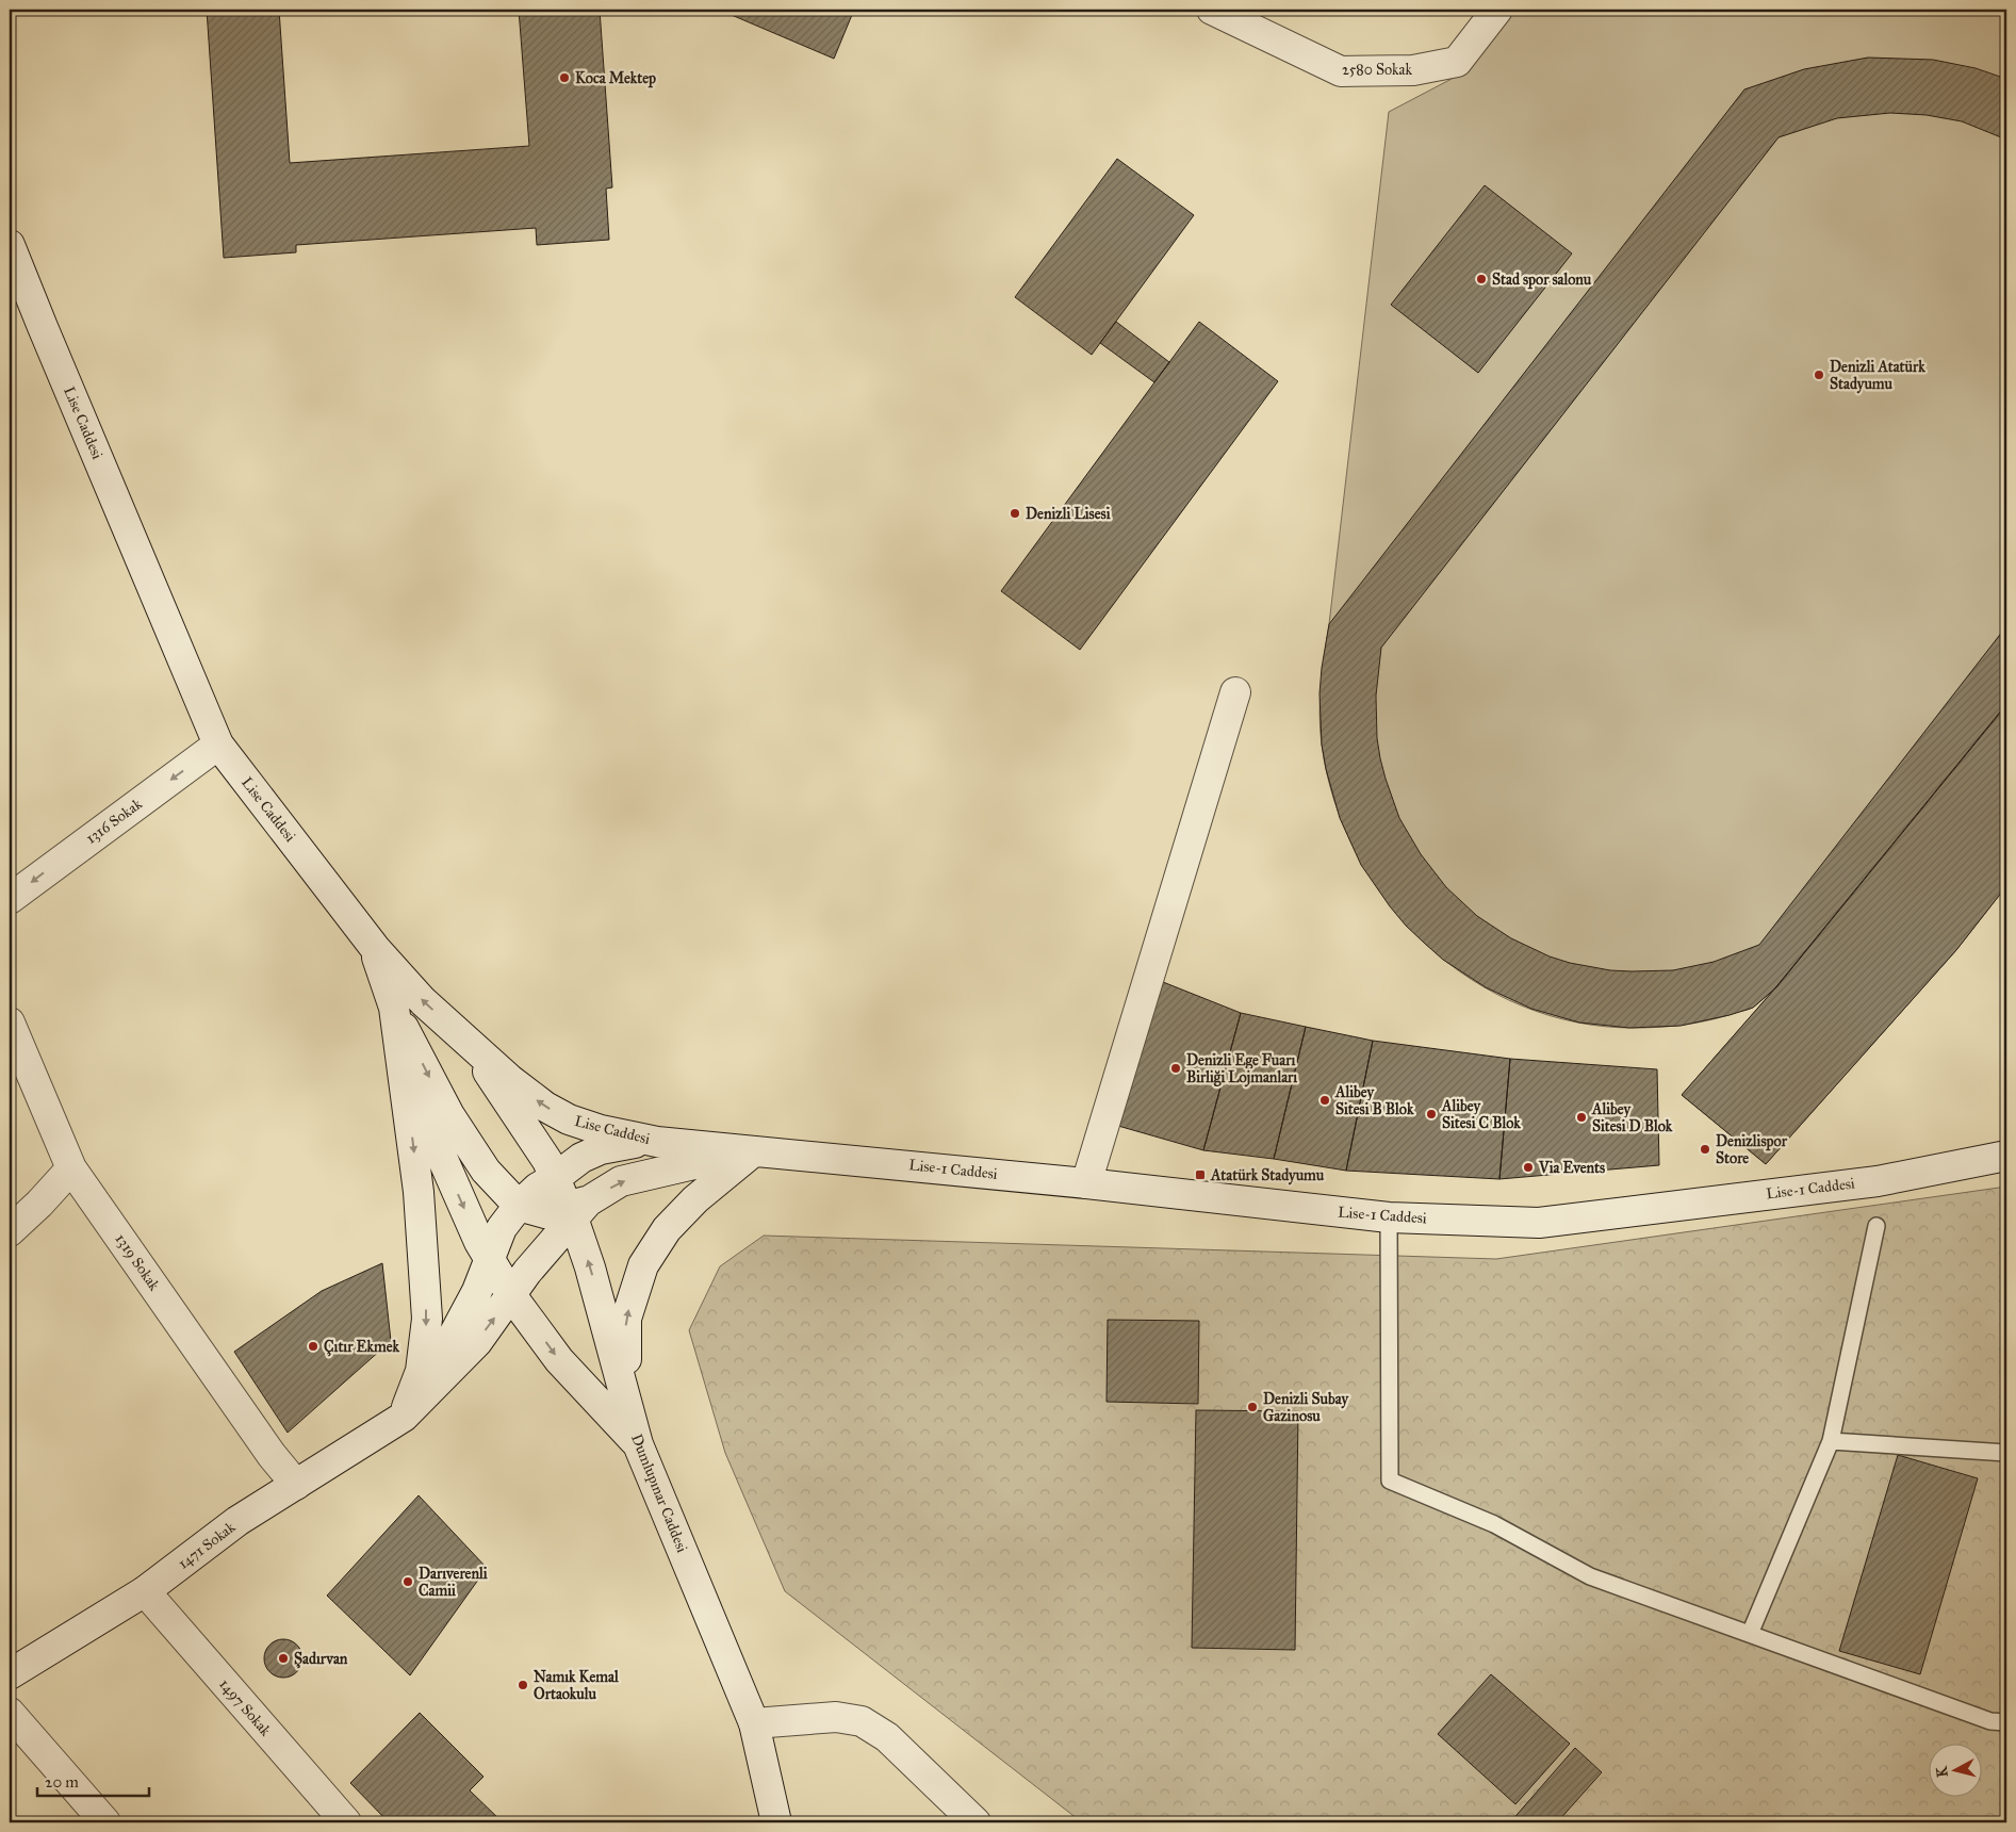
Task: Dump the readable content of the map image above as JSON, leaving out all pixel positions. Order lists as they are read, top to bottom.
{
  "streets": {
    "street": [
      "2580 Sokak",
      "Lise Caddesi",
      "1316 Sokak",
      "Lise-1 Caddesi",
      "1319 Sokak",
      "Dumlupınar Caddesi",
      "1471 Sokak",
      "1497 Sokak"
    ]
  },
  "crossings": [
    ["Lise Caddesi", "1316 Sokak"],
    ["Lise Caddesi", "Lise-1 Caddesi"],
    ["Lise Caddesi", "Dumlupınar Caddesi"],
    ["1319 Sokak", "1471 Sokak"],
    ["1471 Sokak", "1497 Sokak"]
  ],
  "one_way": ["1316 Sokak"],
  "places": {
    "other": [
      "Koca Mektep",
      "Stad spor salonu",
      "Denizli Atatürk Stadyumu",
      "Denizli Lisesi",
      "Denizli Ege Fuarı Birliği Lojmanları",
      "Alibey Sitesi B Blok",
      "Alibey Sitesi C Blok",
      "Alibey Sitesi D Blok",
      "Denizlispor Store",
      "Via Events",
      "Çıtır Ekmek",
      "Denizli Subay Gazinosu",
      "Darıverenli Camii",
      "Şadırvan",
      "Namık Kemal Ortaokulu"
    ],
    "transit": ["Atatürk Stadyumu"]
  },
  "scale_bar": "20 m",
  "north": "left"
}
